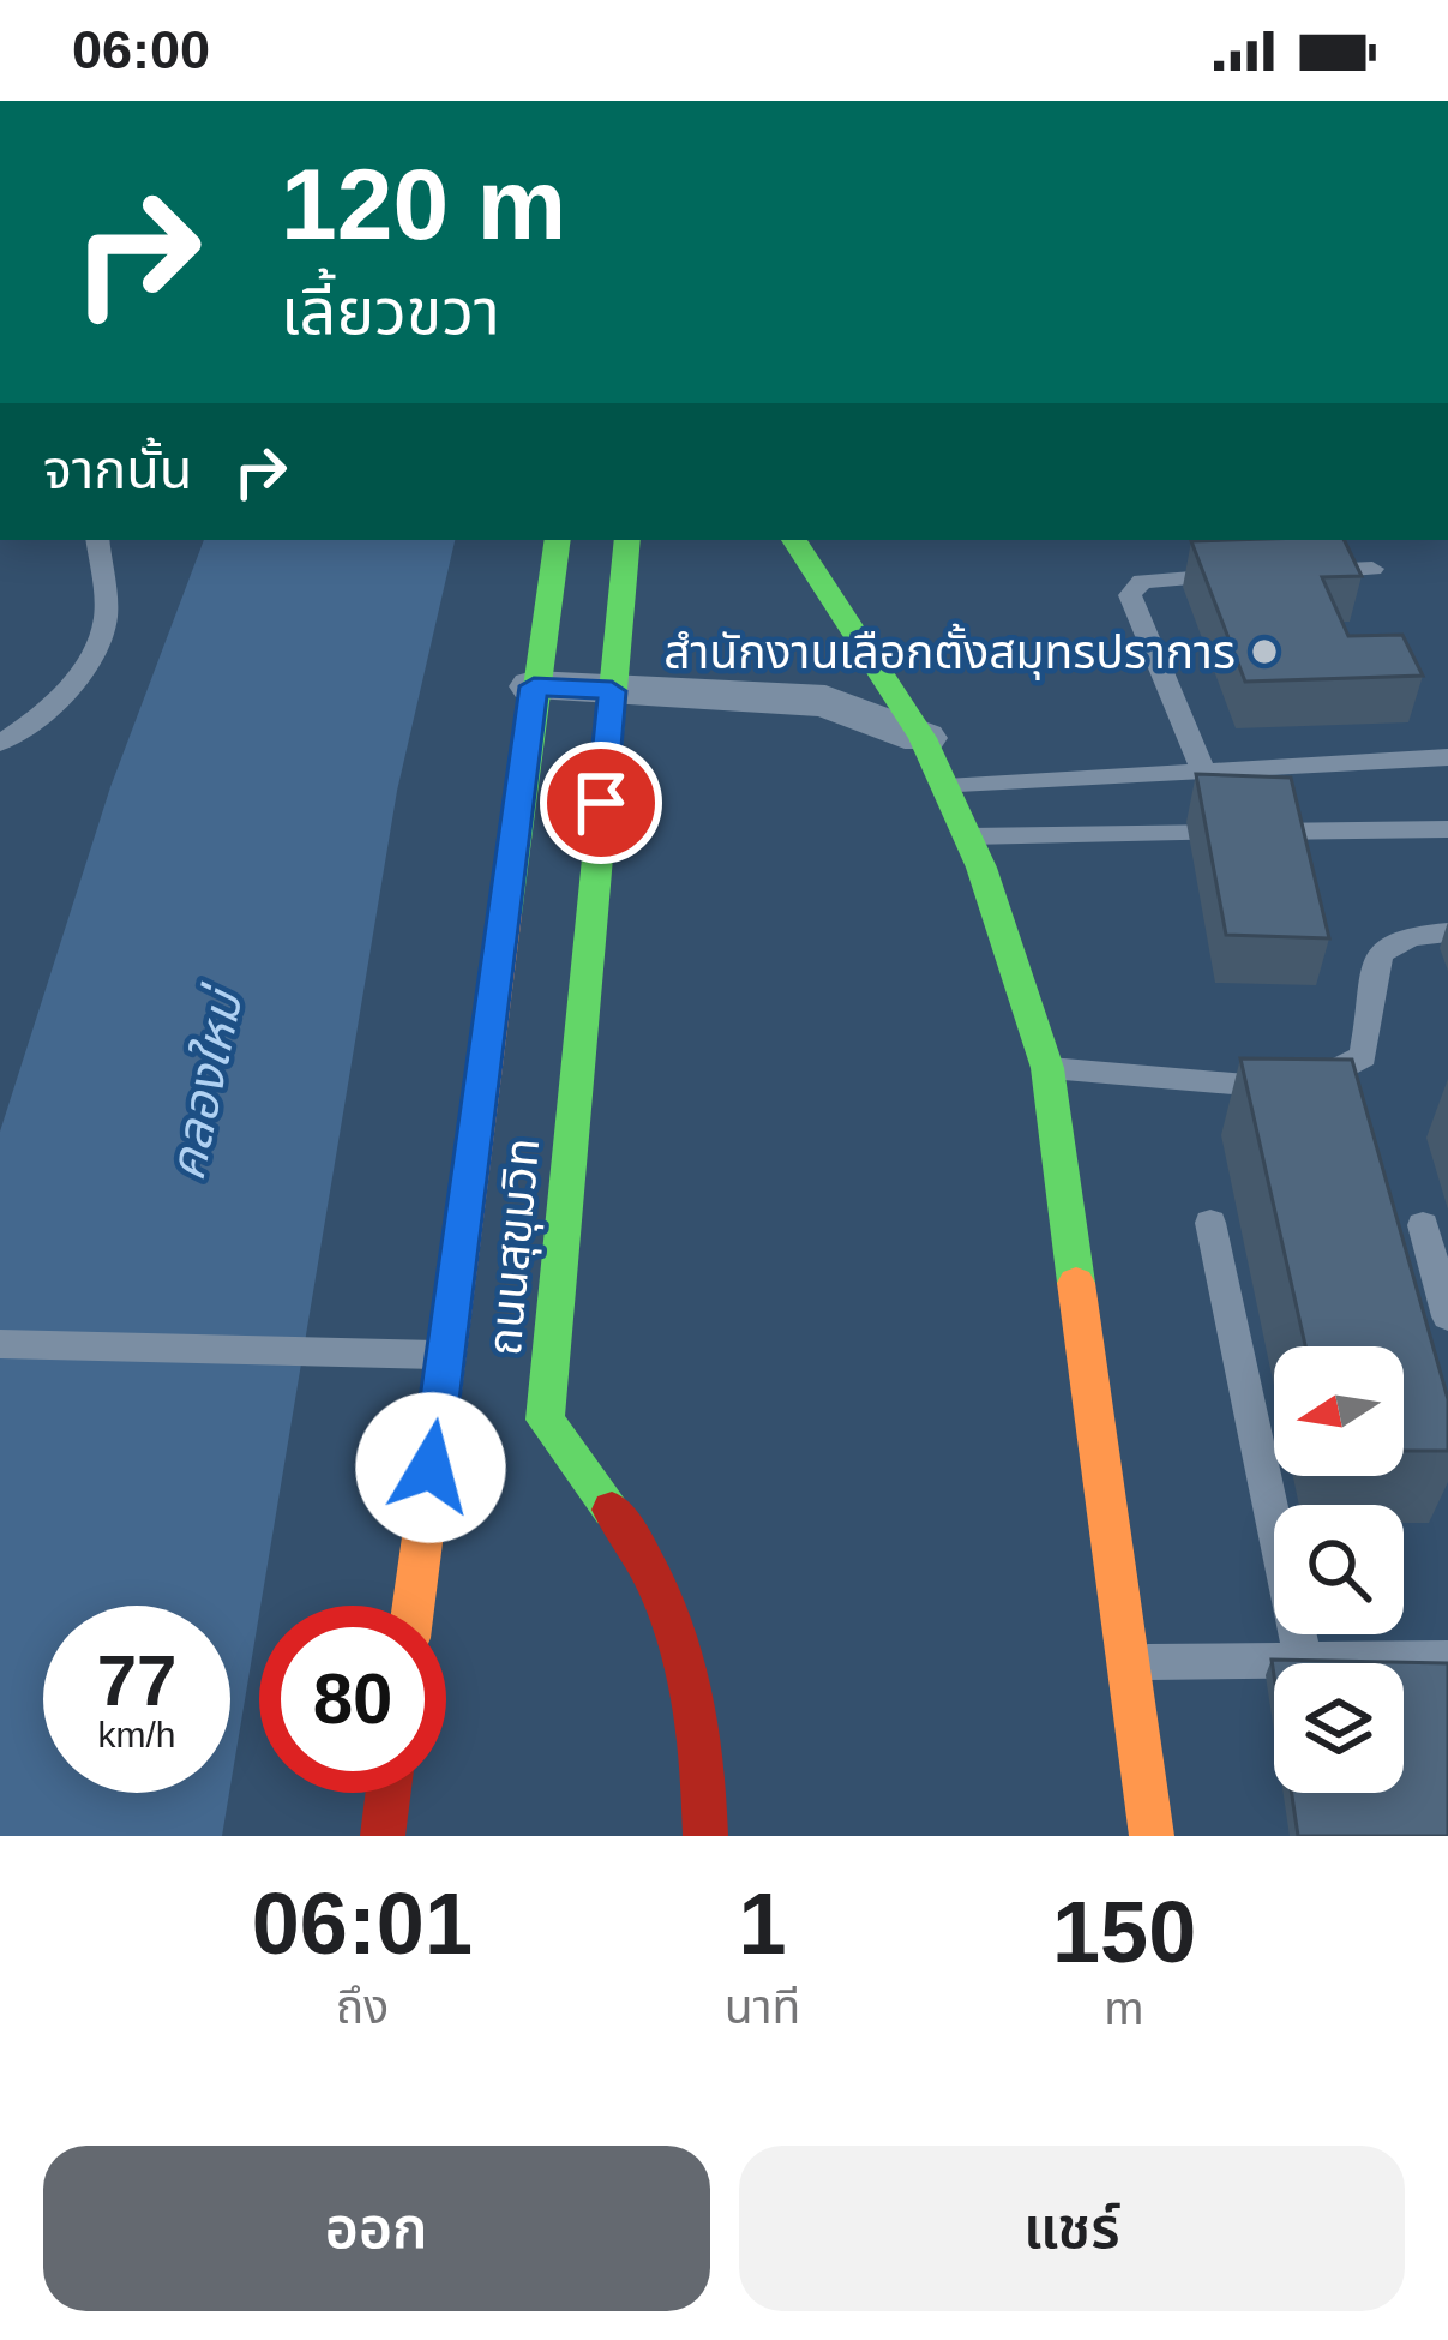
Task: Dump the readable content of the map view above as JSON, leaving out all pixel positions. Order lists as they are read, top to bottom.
{
  "streets": {
    "main road": ["ถนนสุขุมวิท"]
  },
  "water": ["คลองใหม่"],
  "places": ["สำนักงานเลือกตั้งสมุทรปราการ"],
  "north": "left",
  "page": {
    "status": "06:00",
    "turn": ["120 m", "เลี้ยวขวา"],
    "then": "จากนั้น",
    "speed": "77 km/h",
    "limit": "80",
    "eta": [
      "06:01",
      "ถึง",
      "1",
      "นาที",
      "150",
      "m"
    ],
    "buttons": ["ออก", "แชร์"]
  }
}
